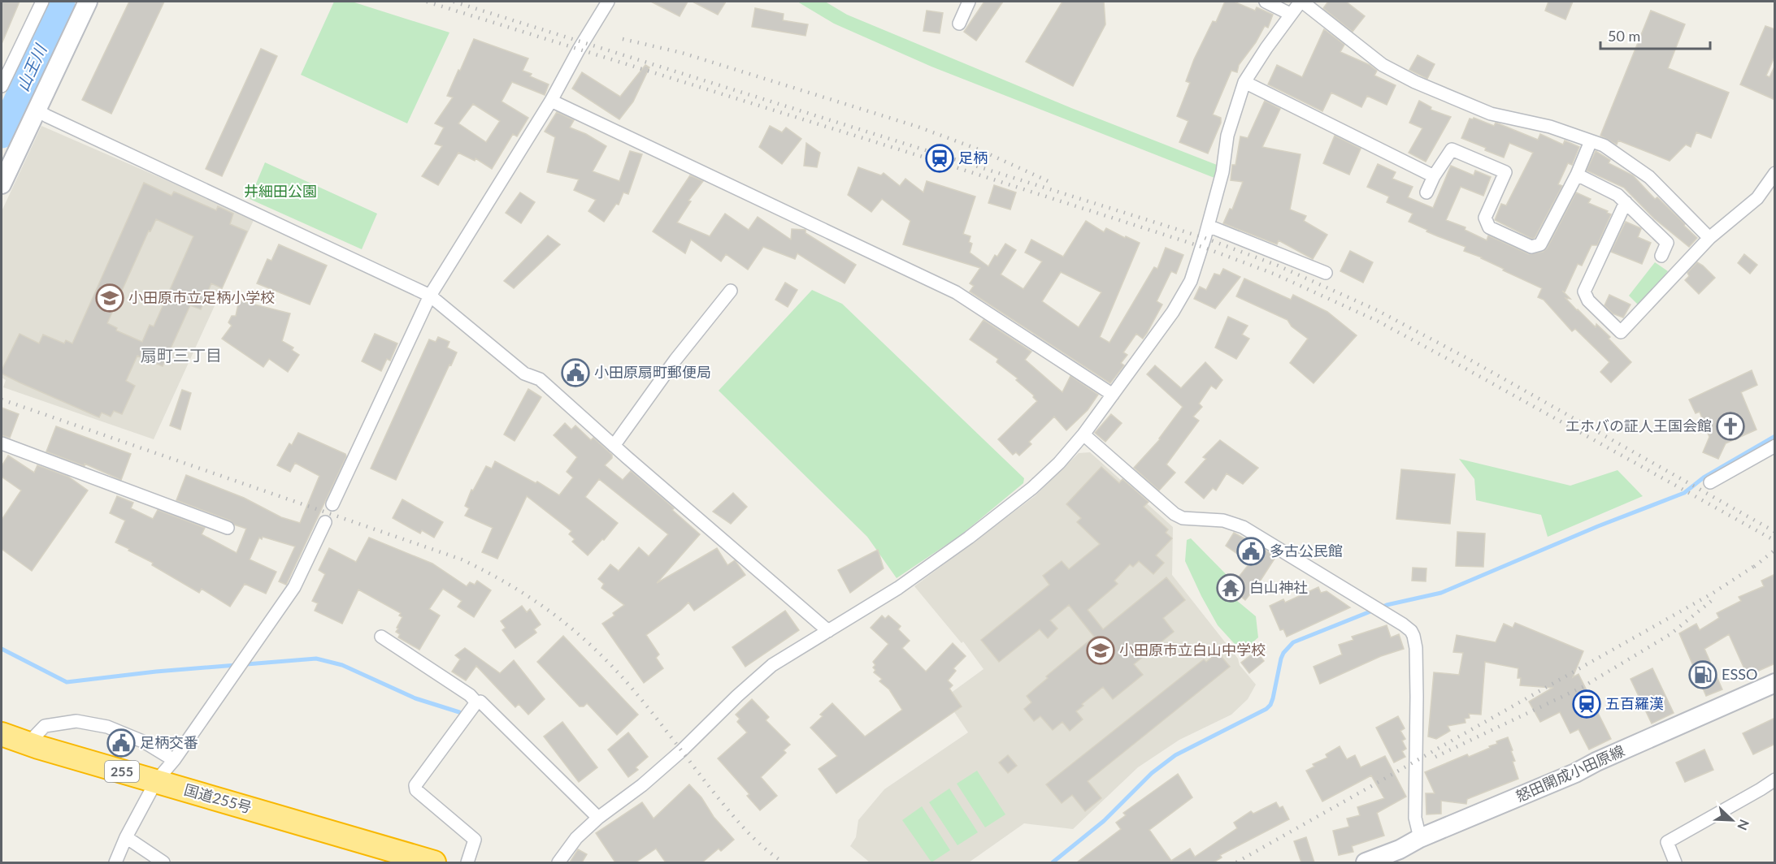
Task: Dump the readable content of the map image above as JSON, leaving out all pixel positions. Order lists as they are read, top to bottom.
{
  "streets": {
    "highway": ["255", "国道255号"],
    "main road": ["怒田開成小田原線"]
  },
  "districts": ["扇町三丁目"],
  "water": ["山王川"],
  "parks": ["井細田公園"],
  "places": {
    "station": ["足柄", "五百羅漢"],
    "school or university": ["小田原市立足柄小学校", "小田原市立白山中学校"],
    "public building": ["小田原扇町郵便局", "多古公民館", "足柄交番"],
    "church": ["エホバの証人王国会館"],
    "temple": ["白山神社"],
    "fuel station": ["ESSO"]
  },
  "scale_bar": "50 m",
  "north": "bottom right"
}
